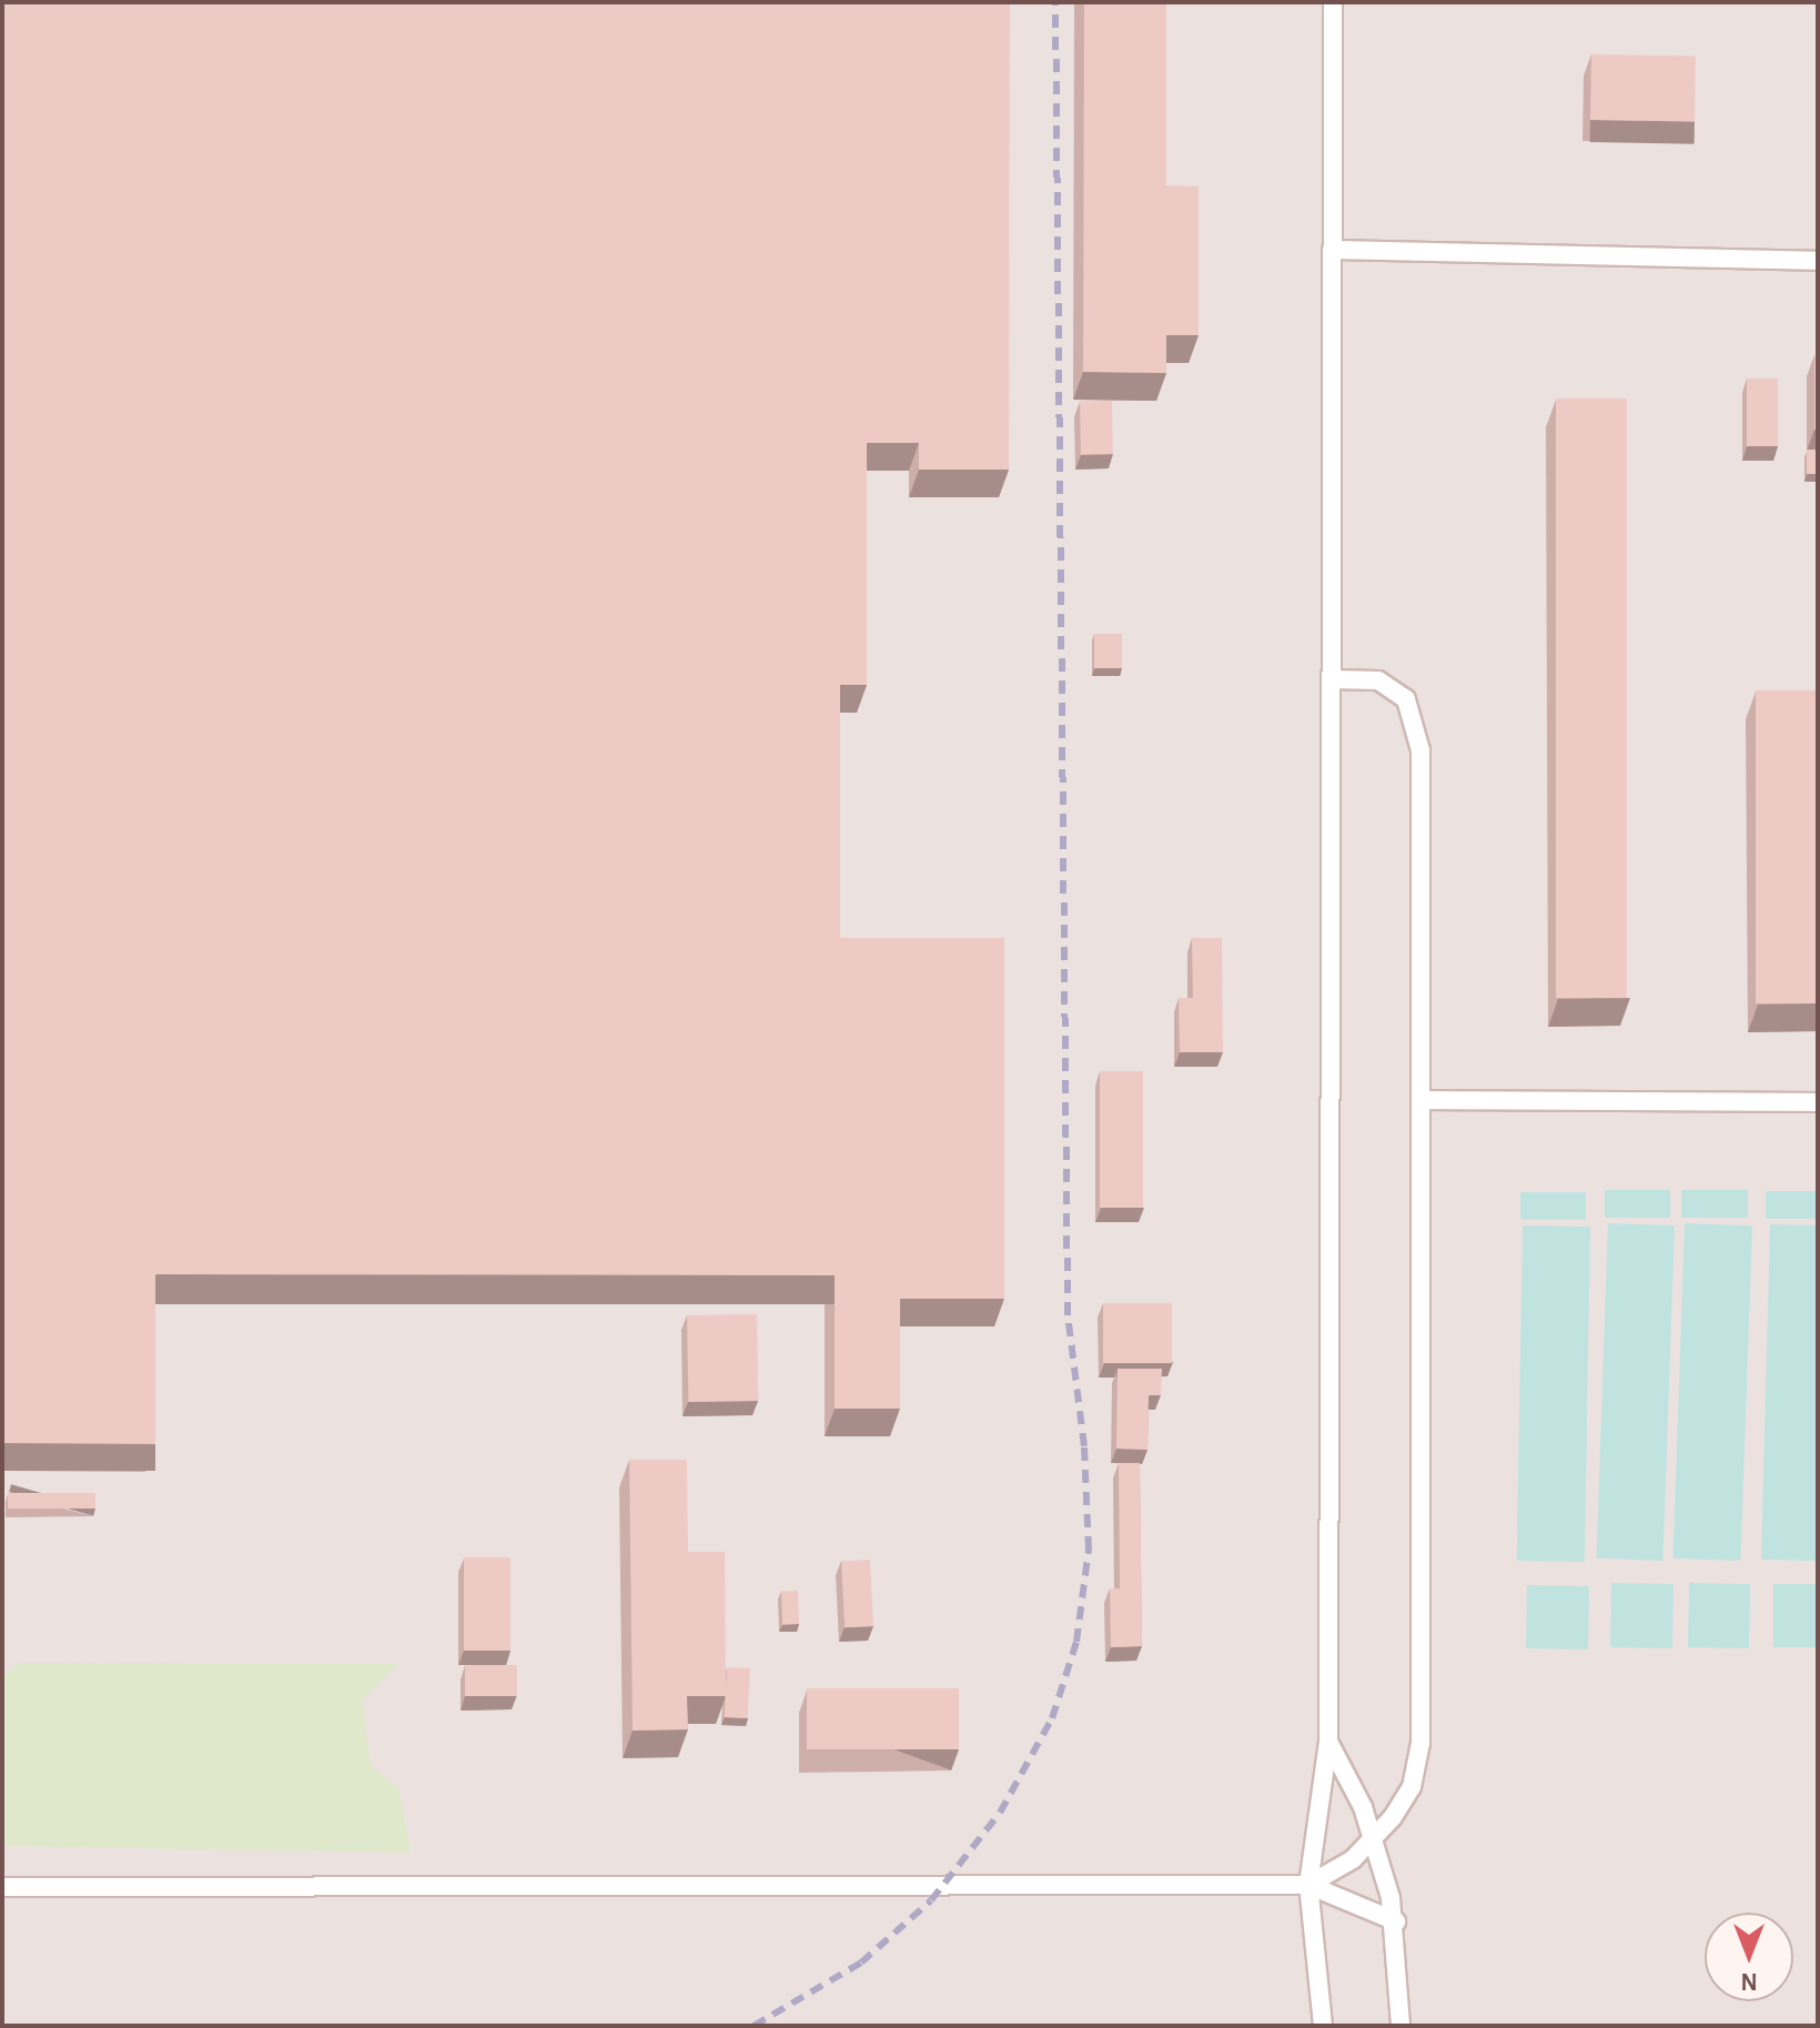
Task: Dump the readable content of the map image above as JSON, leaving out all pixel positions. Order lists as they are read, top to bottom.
{
  "north": "bottom"
}
